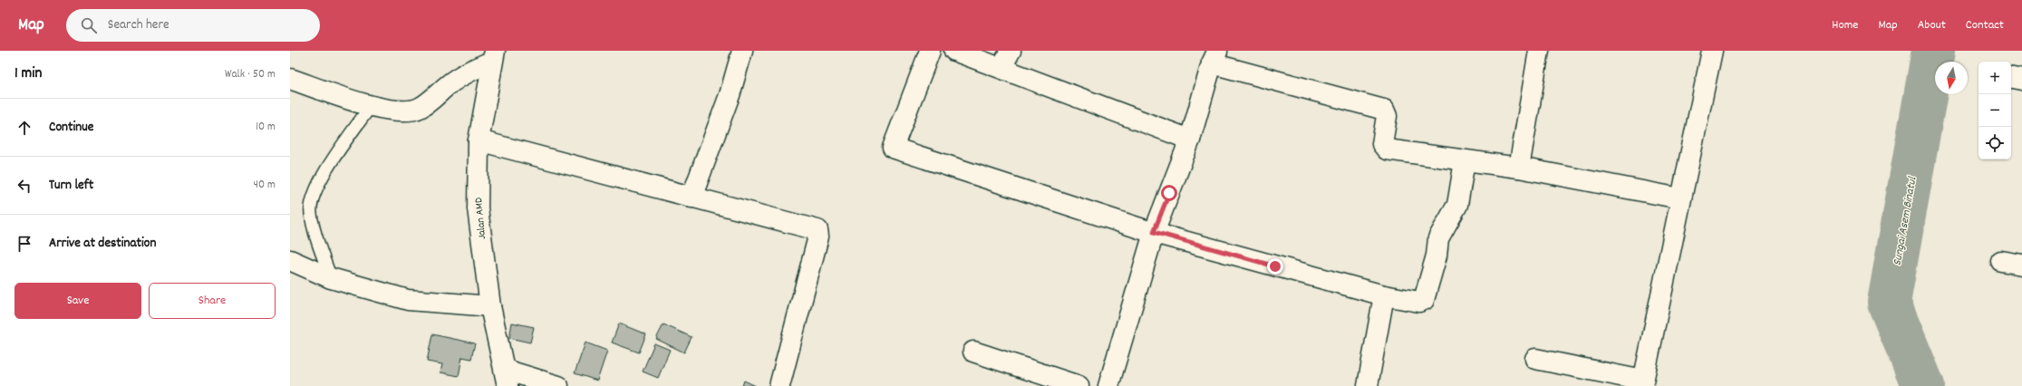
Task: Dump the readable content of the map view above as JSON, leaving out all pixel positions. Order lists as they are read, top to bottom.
{
  "streets": {
    "street": ["Jalan AMD"]
  },
  "water": ["Sungai Asem Binatul"],
  "north": "bottom",
  "page": {
    "header": "Map",
    "search": "Search here",
    "nav": [
      "Home",
      "Map",
      "About",
      "Contact"
    ],
    "heading": ["1 min", "Walk · 50 m"],
    "map_buttons": ["+", "−"],
    "list": [
      ["Continue", "10 m"],
      ["Turn left", "40 m"],
      "Arrive at destination"
    ],
    "buttons": ["Save", "Share"]
  }
}
